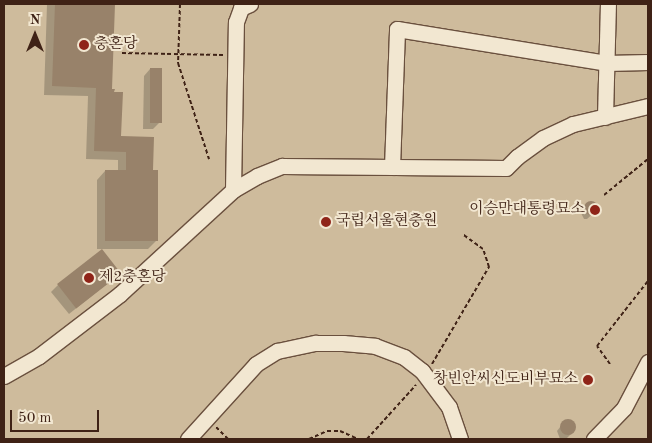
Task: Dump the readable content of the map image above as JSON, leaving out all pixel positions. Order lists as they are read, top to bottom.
{
  "places": [
    "충혼당",
    "이승만대통령묘소",
    "국립서울현충원",
    "제2충혼당",
    "창빈안씨신도비부묘소"
  ],
  "scale_bar": "50 m",
  "north": "top"
}
